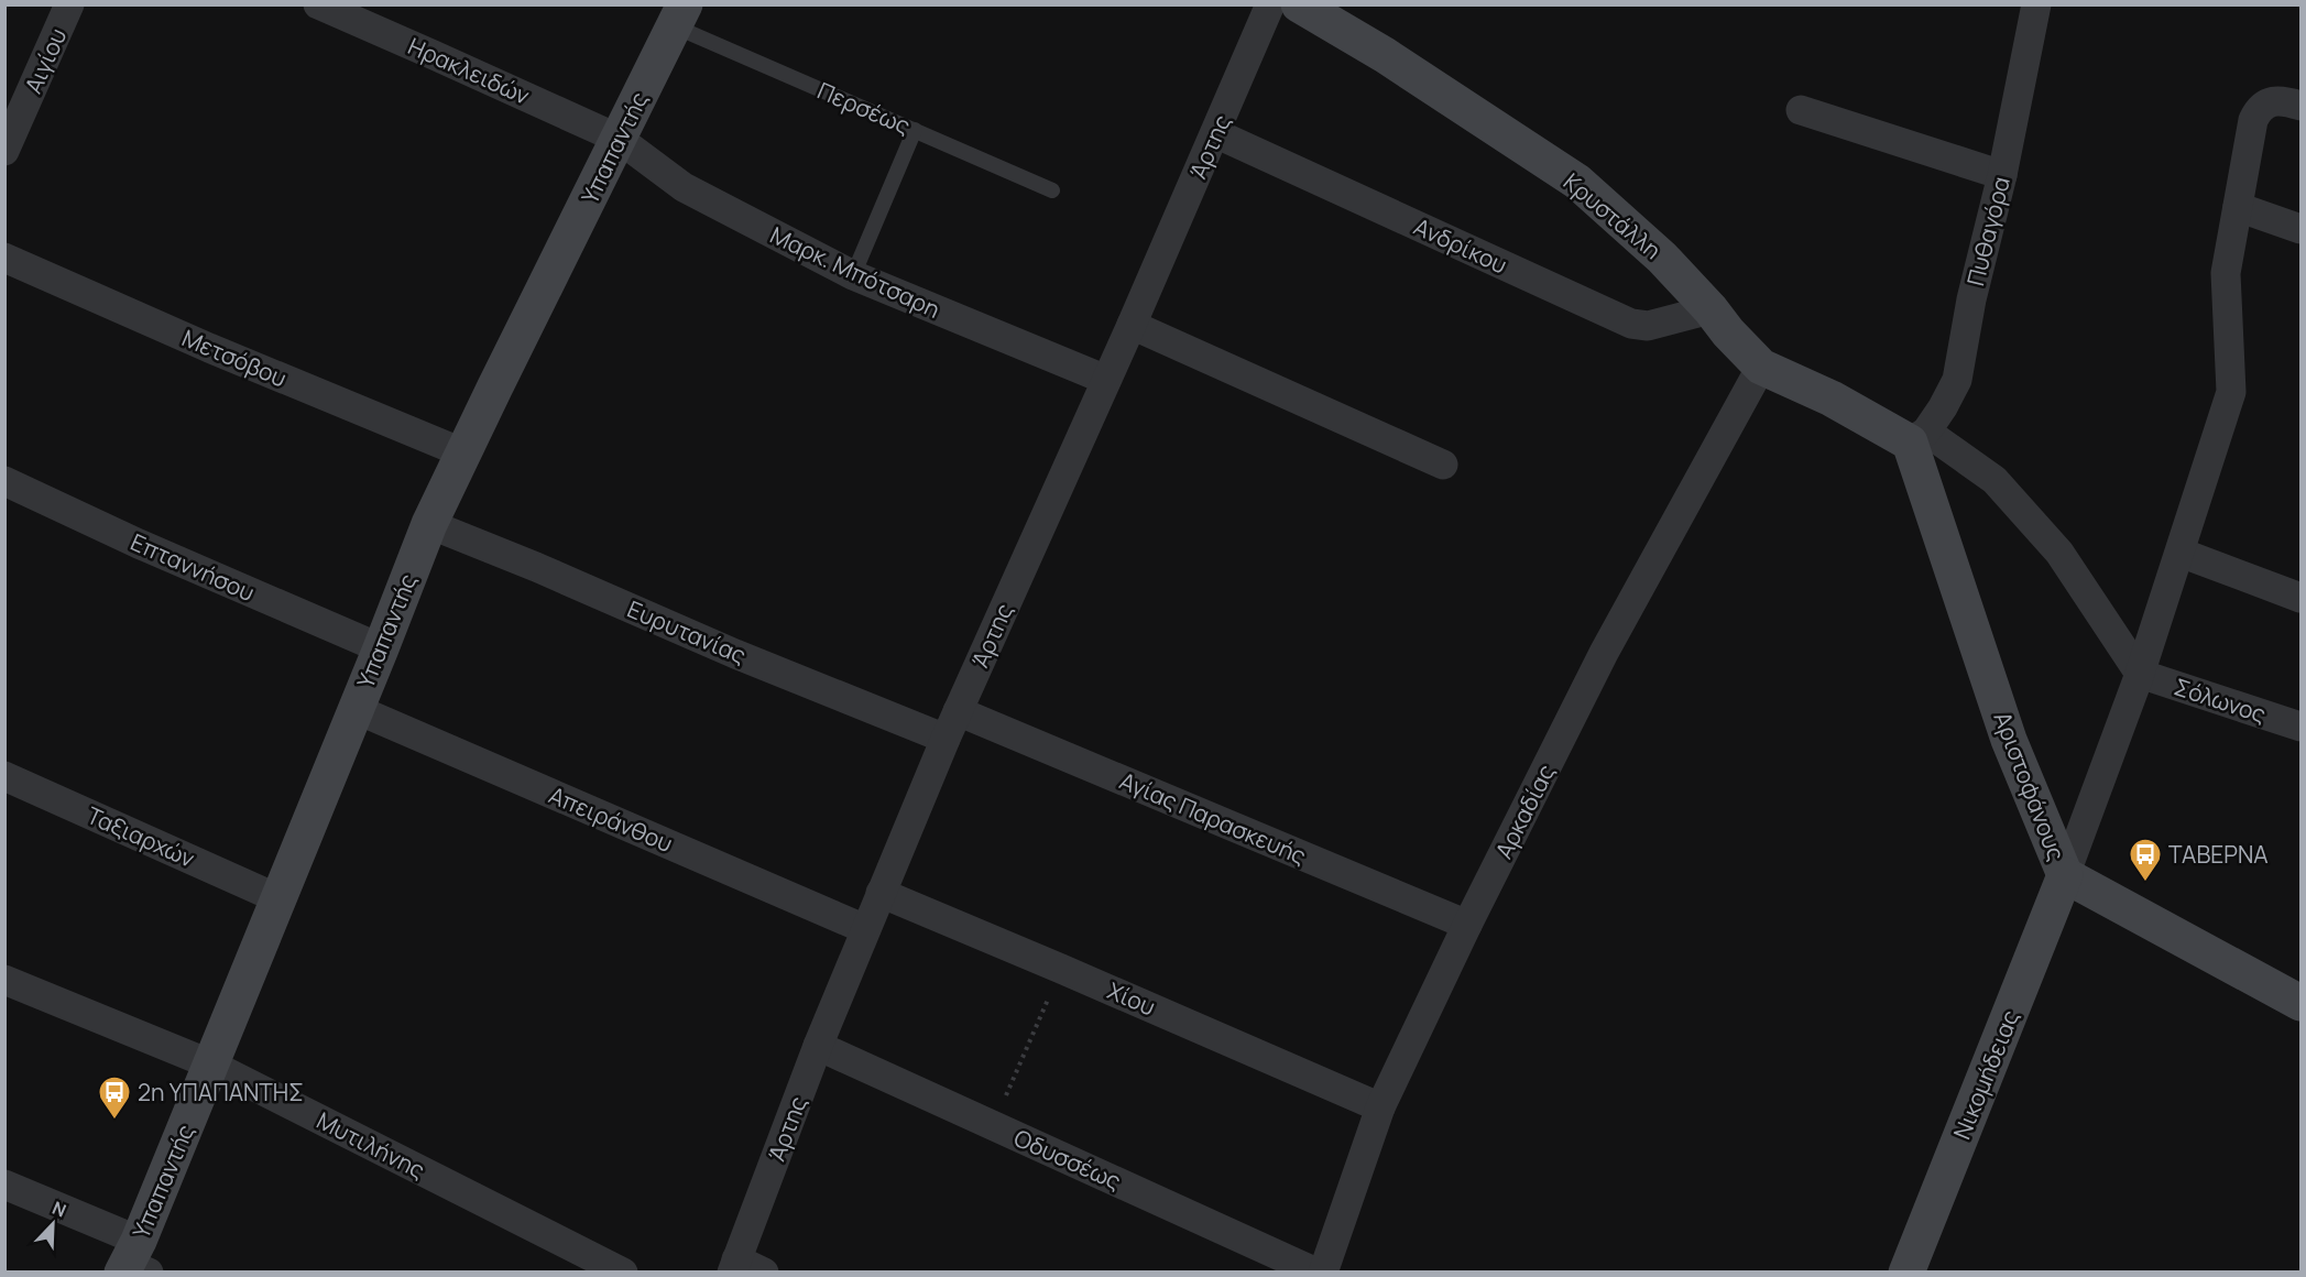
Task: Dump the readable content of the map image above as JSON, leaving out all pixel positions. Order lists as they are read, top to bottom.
{
  "streets": {
    "street": [
      "Αιγίου",
      "Ηρακλειδών",
      "Άρτης",
      "Υπαπαντής",
      "Κρυστάλλη",
      "Πυθαγόρα",
      "Ανδρίκου",
      "Μαρκ. Μπότσαρη",
      "Μετσόβου",
      "Επταννήσου",
      "Ευρυτανίας",
      "Σόλωνος",
      "Αριστοφάνους",
      "Αρκαδίας",
      "Αγίας Παρασκευής",
      "Απειράνθου",
      "Ταξιαρχών",
      "Χίου",
      "Νικομήδειας",
      "Μυτιλήνης",
      "Οδυσσέως"
    ],
    "lane": ["Περσέως"]
  },
  "crossings": [
    ["Ηρακλειδών", "Υπαπαντής"],
    ["Ηρακλειδών", "Μαρκ. Μπότσαρη"],
    ["Περσέως", "Υπαπαντής"],
    ["Άρτης", "Ανδρίκου"],
    ["Άρτης", "Μαρκ. Μπότσαρη"],
    ["Άρτης", "Ευρυτανίας"],
    ["Άρτης", "Αγίας Παρασκευής"],
    ["Άρτης", "Απειράνθου"],
    ["Άρτης", "Χίου"],
    ["Άρτης", "Οδυσσέως"],
    ["Υπαπαντής", "Μαρκ. Μπότσαρη"],
    ["Υπαπαντής", "Μετσόβου"],
    ["Υπαπαντής", "Επταννήσου"],
    ["Υπαπαντής", "Ευρυτανίας"],
    ["Υπαπαντής", "Απειράνθου"],
    ["Υπαπαντής", "Ταξιαρχών"],
    ["Υπαπαντής", "Μυτιλήνης"],
    ["Κρυστάλλη", "Πυθαγόρα"],
    ["Κρυστάλλη", "Ανδρίκου"],
    ["Κρυστάλλη", "Αριστοφάνους"],
    ["Κρυστάλλη", "Αρκαδίας"],
    ["Πυθαγόρα", "Αριστοφάνους"],
    ["Αριστοφάνους", "Νικομήδειας"],
    ["Αρκαδίας", "Αγίας Παρασκευής"],
    ["Αρκαδίας", "Χίου"]
  ],
  "places": {
    "bus stop": ["ΤΑΒΕΡΝΑ", "2η ΥΠΑΠΑΝΤΗΣ"]
  },
  "north": "top right"
}
